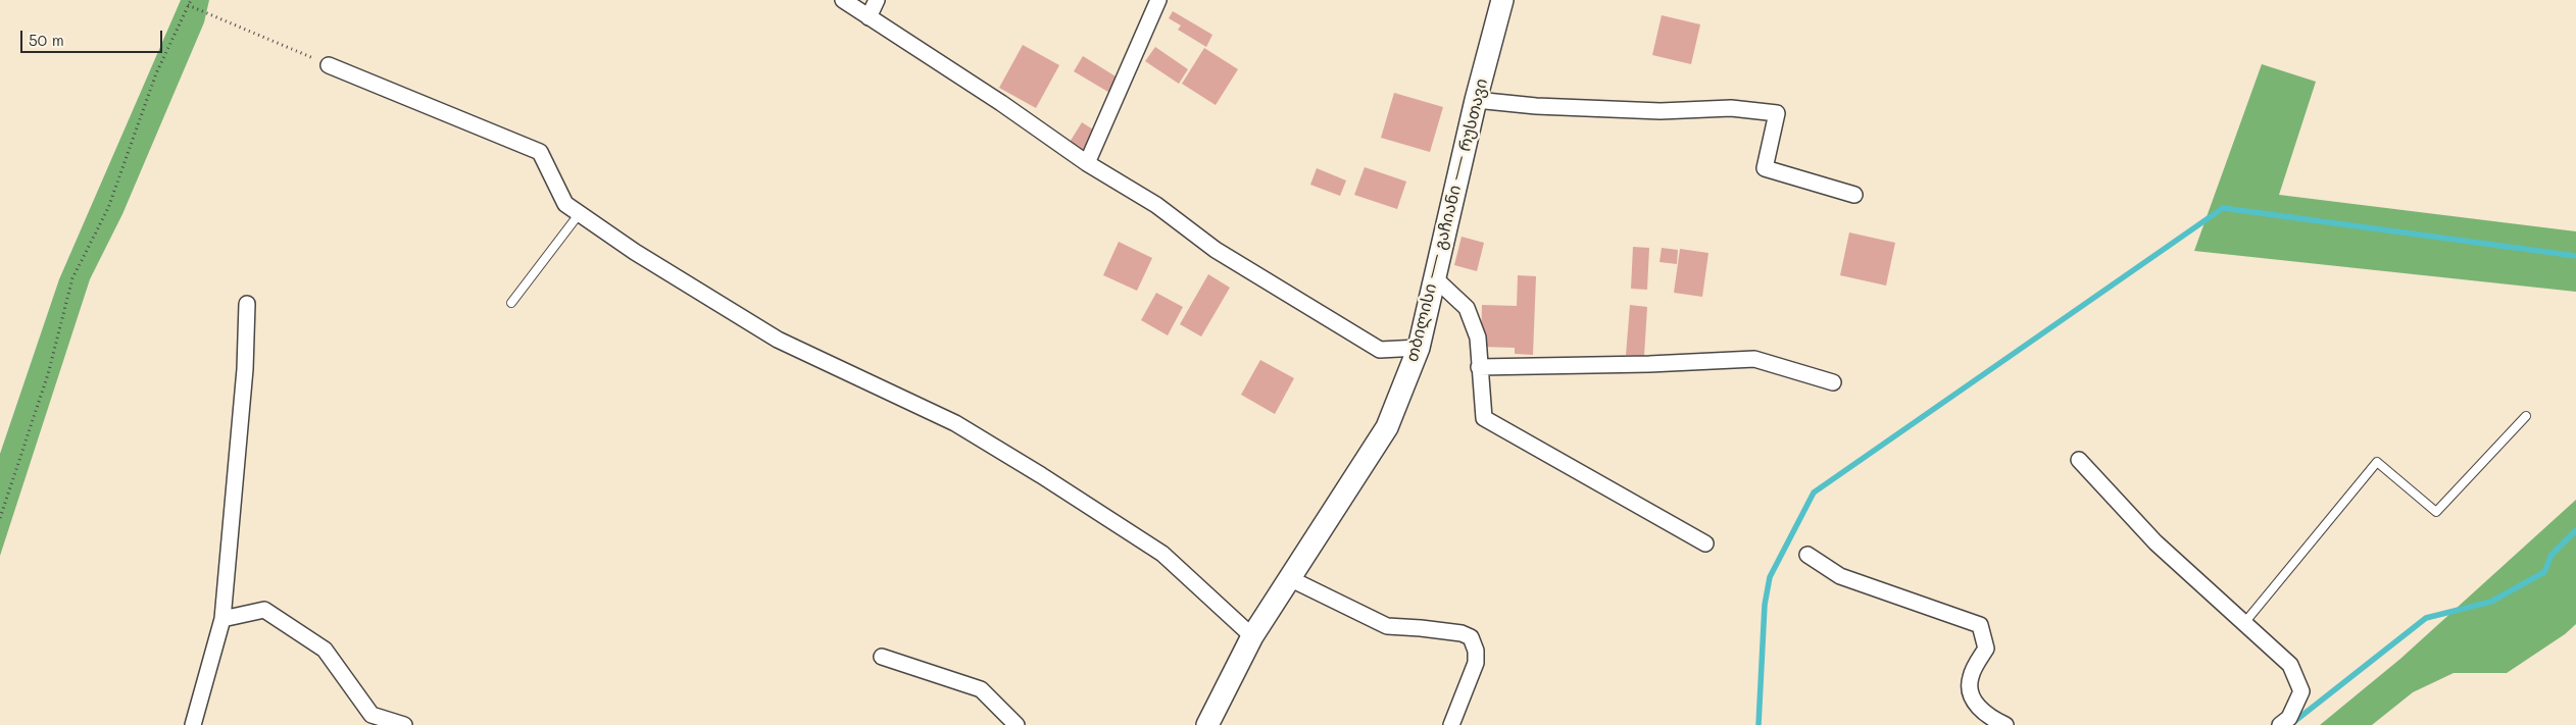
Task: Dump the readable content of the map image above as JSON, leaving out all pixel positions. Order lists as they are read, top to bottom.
{
  "streets": {
    "main road": ["თბილისი — გაჩიანი — რუსთავი"]
  },
  "scale_bar": "50 m"
}
